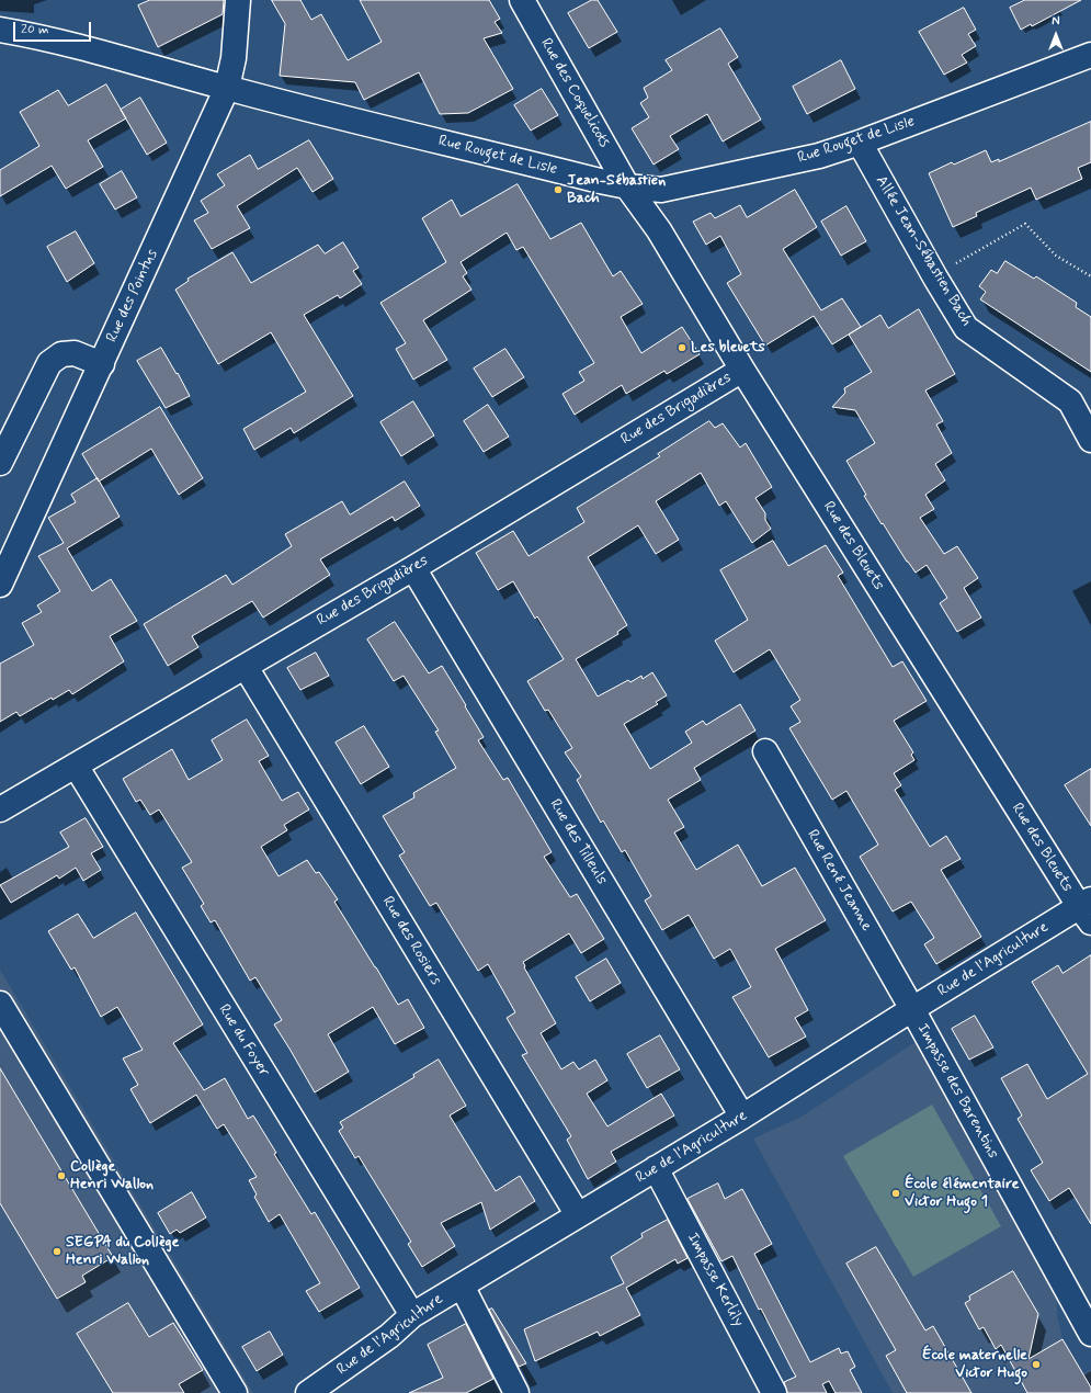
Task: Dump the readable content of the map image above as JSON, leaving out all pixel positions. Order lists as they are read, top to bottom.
{
  "streets": {
    "street": [
      "Rue des Coquelicots",
      "Rue Rouget de Lisle",
      "Allée Jean-Sébastien Bach",
      "Rue des Pointus",
      "Rue des Brigadières",
      "Rue des Bleuets",
      "Rue des Tilleuls",
      "Rue René Jeanne",
      "Rue des Rosiers",
      "Rue de l'Agriculture",
      "Rue du Foyer",
      "Impasse des Barentins",
      "Impasse Kerlily"
    ]
  },
  "crossings": [
    ["Rue des Coquelicots", "Rue Rouget de Lisle"],
    ["Rue des Coquelicots", "Rue des Bleuets"],
    ["Rue Rouget de Lisle", "Allée Jean-Sébastien Bach"],
    ["Rue Rouget de Lisle", "Rue des Pointus"],
    ["Rue Rouget de Lisle", "Rue des Bleuets"],
    ["Rue des Brigadières", "Rue des Bleuets"],
    ["Rue des Brigadières", "Rue des Tilleuls"],
    ["Rue des Brigadières", "Rue des Rosiers"],
    ["Rue des Brigadières", "Rue du Foyer"],
    ["Rue des Bleuets", "Rue de l'Agriculture"],
    ["Rue des Tilleuls", "Rue de l'Agriculture"],
    ["Rue René Jeanne", "Rue de l'Agriculture"],
    ["Rue René Jeanne", "Impasse des Barentins"],
    ["Rue des Rosiers", "Rue de l'Agriculture"],
    ["Rue de l'Agriculture", "Rue du Foyer"],
    ["Rue de l'Agriculture", "Impasse des Barentins"],
    ["Rue de l'Agriculture", "Impasse Kerlily"]
  ],
  "places": [
    "Jean-Sébastien Bach",
    "Les bleuets",
    "Collège Henri Wallon",
    "École élémentaire Victor Hugo 1",
    "SEGPA du Collège Henri Wallon",
    "École maternelle Victor Hugo"
  ],
  "scale_bar": "20 m",
  "north": "top"
}
